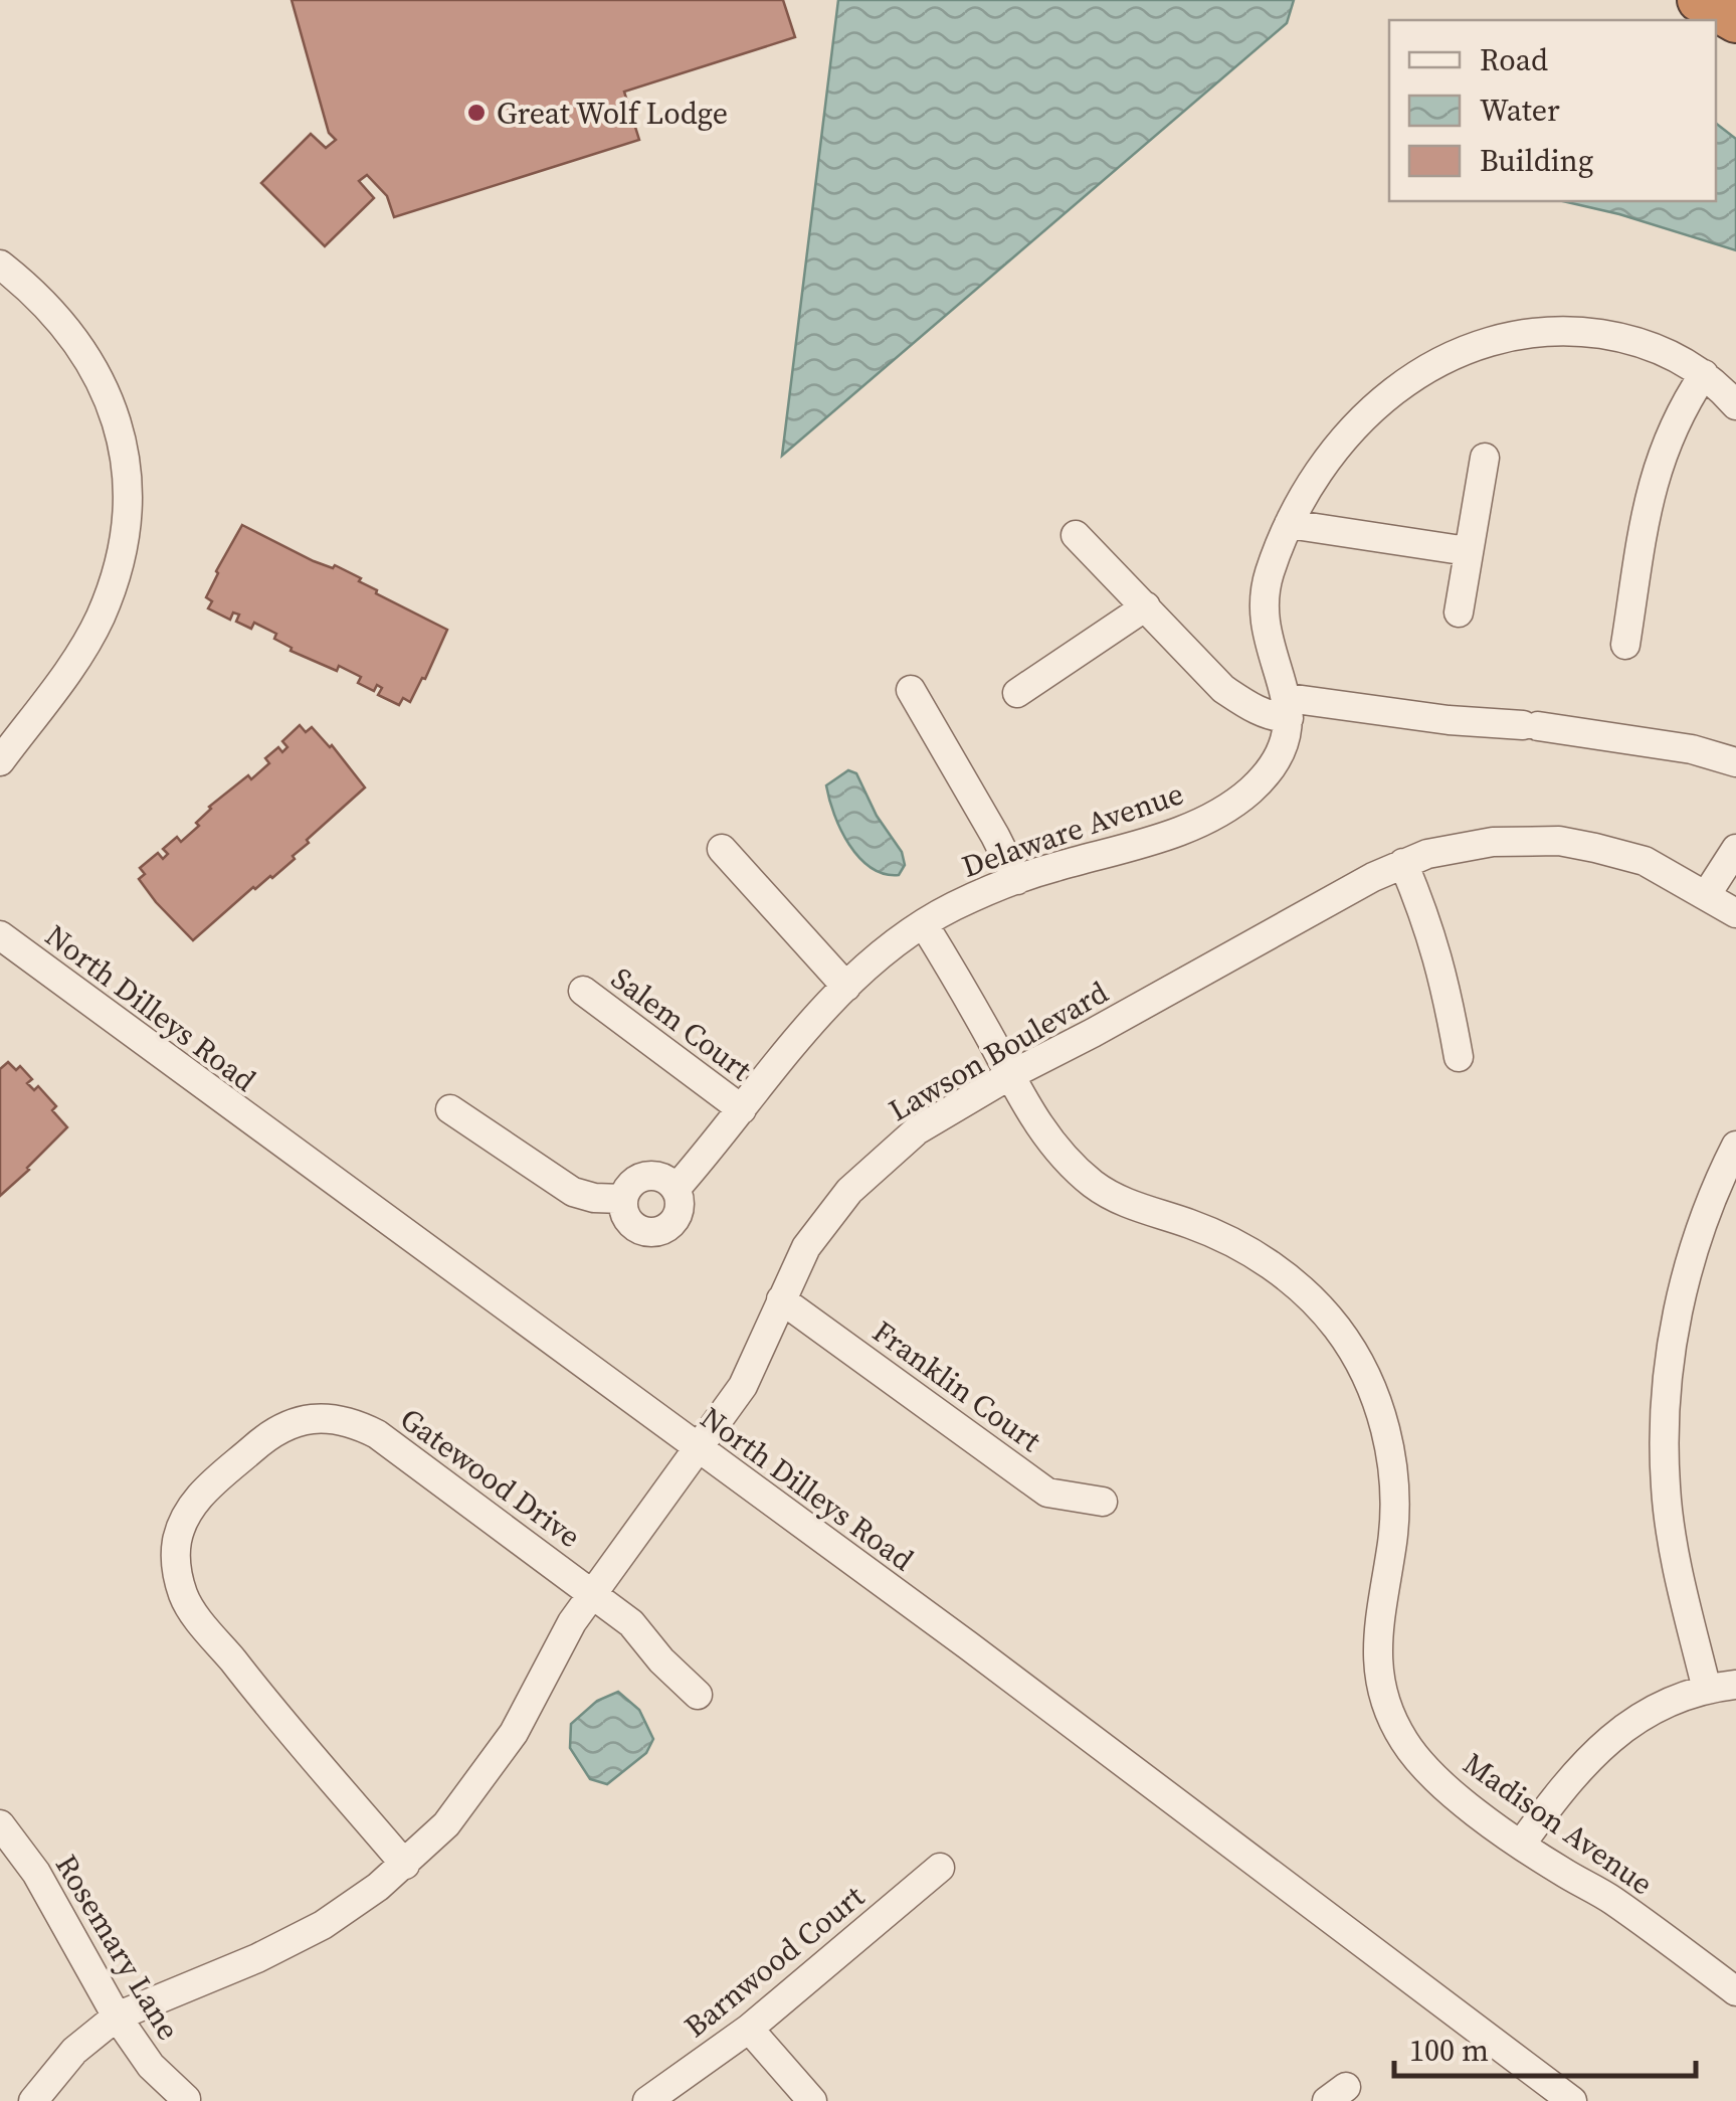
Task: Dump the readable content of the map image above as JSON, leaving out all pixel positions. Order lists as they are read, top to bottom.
{
  "streets": {
    "street": [
      "Delaware Avenue",
      "North Dilleys Road",
      "Salem Court",
      "Lawson Boulevard",
      "Franklin Court",
      "Gatewood Drive",
      "Madison Avenue",
      "Rosemary Lane",
      "Barnwood Court"
    ]
  },
  "crossings": [
    ["Delaware Avenue", "Salem Court"],
    ["Delaware Avenue", "Madison Avenue"],
    ["North Dilleys Road", "Lawson Boulevard"],
    ["Lawson Boulevard", "Franklin Court"],
    ["Lawson Boulevard", "Gatewood Drive"],
    ["Lawson Boulevard", "Madison Avenue"],
    ["Lawson Boulevard", "Rosemary Lane"]
  ],
  "places": ["Great Wolf Lodge"],
  "legend": ["Road", "Water", "Building"],
  "scale_bar": "100 m"
}
